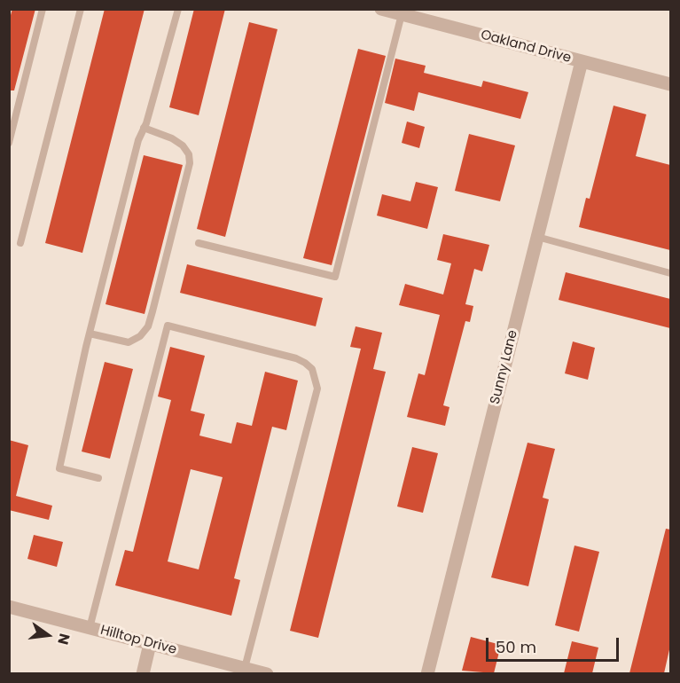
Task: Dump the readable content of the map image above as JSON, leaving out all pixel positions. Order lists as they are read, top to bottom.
{
  "streets": {
    "street": ["Oakland Drive", "Sunny Lane", "Hilltop Drive"]
  },
  "crossings": [
    ["Oakland Drive", "Sunny Lane"]
  ],
  "scale_bar": "50 m",
  "north": "right"
}
